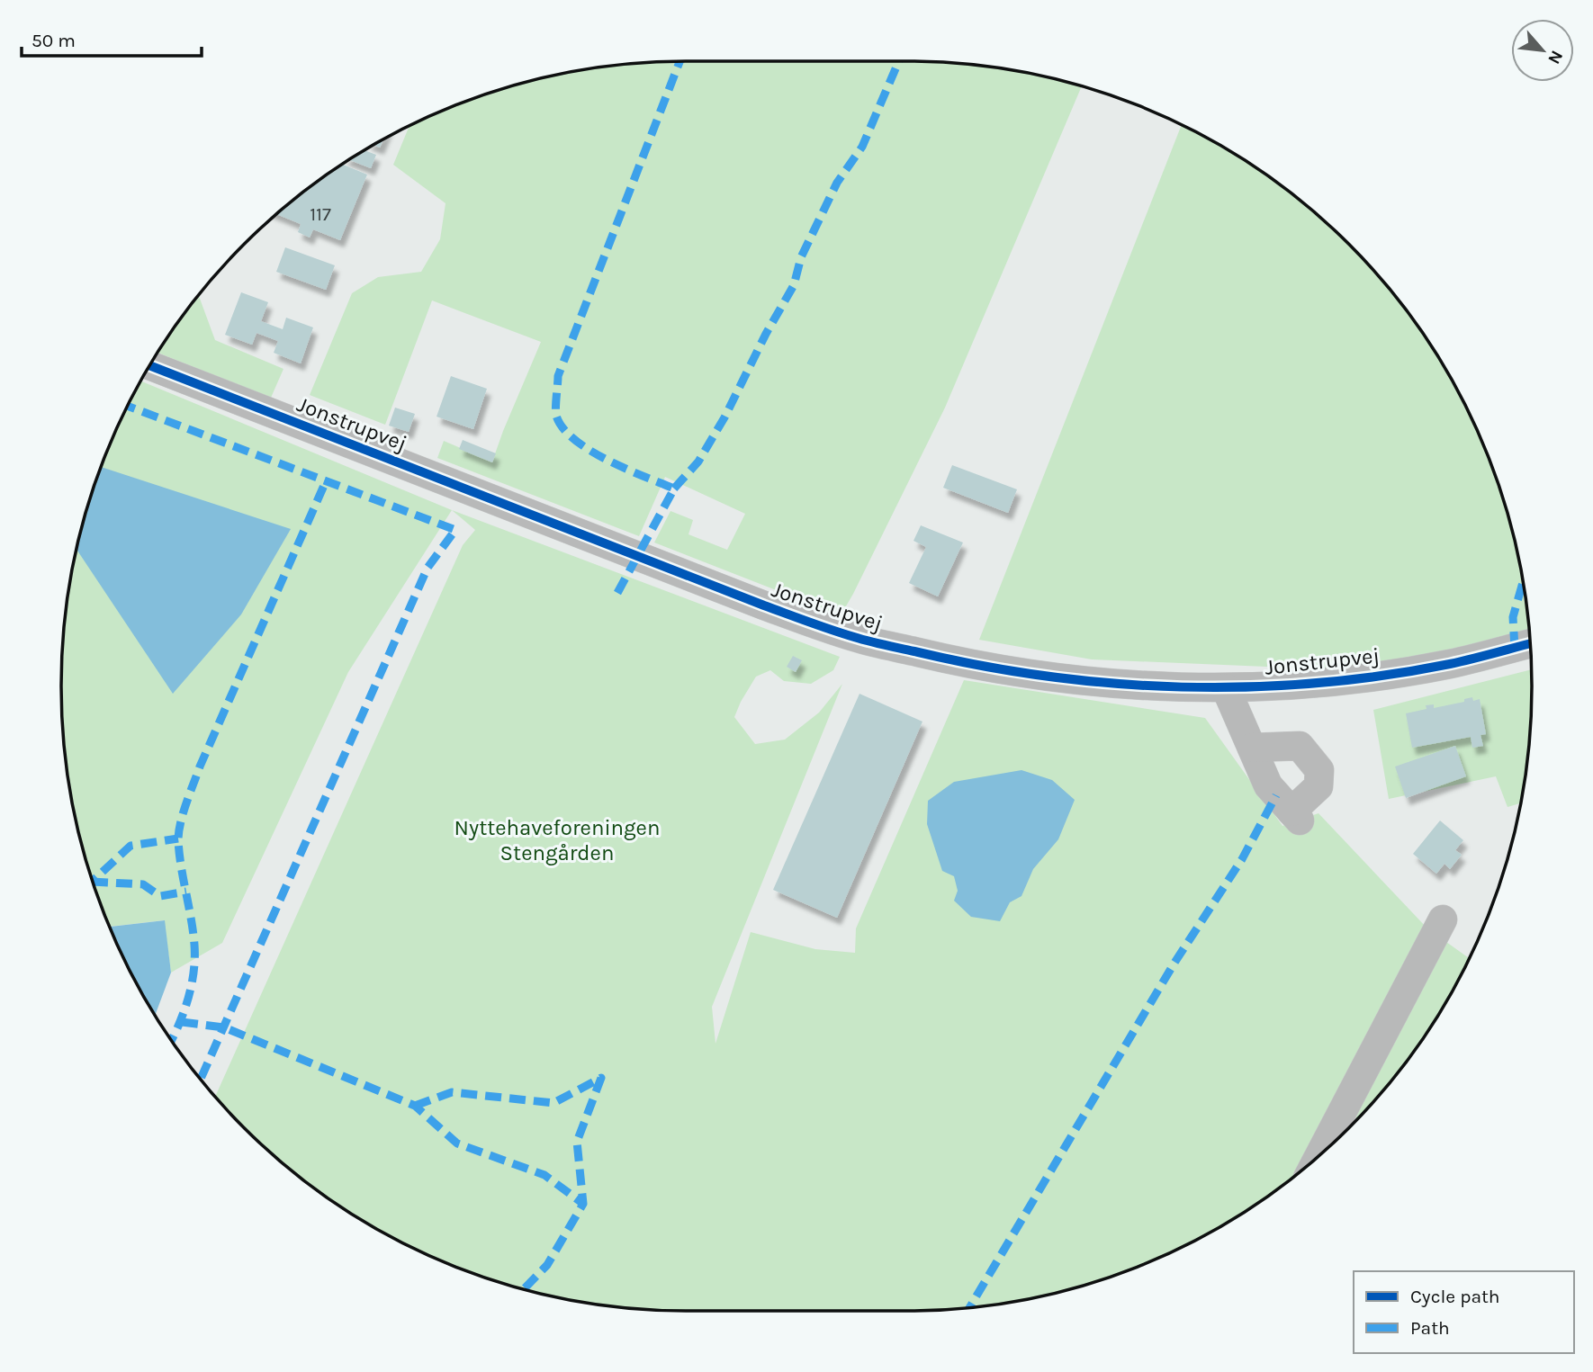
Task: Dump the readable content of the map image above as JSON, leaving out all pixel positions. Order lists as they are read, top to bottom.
{
  "streets": {
    "street": ["Jonstrupvej"]
  },
  "parks": ["Nyttehaveforeningen Stengården"],
  "house_numbers": ["117"],
  "legend": ["Cycle path", "Path"],
  "scale_bar": "50 m",
  "north": "bottom right"
}
